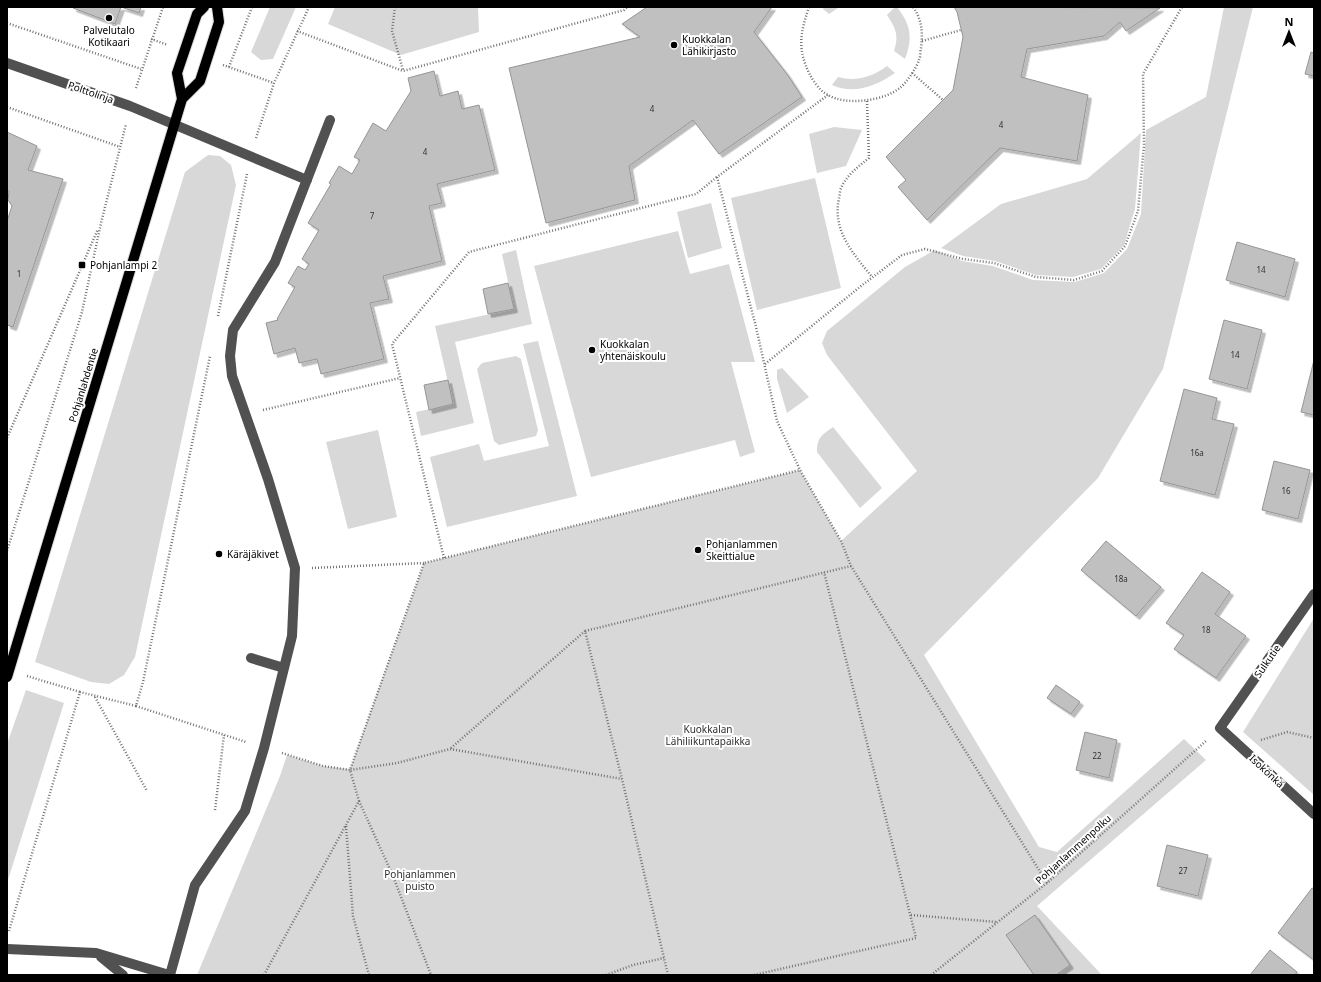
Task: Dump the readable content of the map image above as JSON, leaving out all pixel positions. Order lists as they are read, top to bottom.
{
  "streets": {
    "main road": ["Pohjanlahdentie"],
    "street": ["Polttolinja", "Sulkutie", "Isokönkä"],
    "path": ["Pohjanlammenpolku"]
  },
  "crossings": [
    ["Polttolinja", "Pohjanlahdentie"],
    ["Sulkutie", "Isokönkä"],
    ["Sulkutie", "Pohjanlammenpolku"],
    ["Isokönkä", "Pohjanlammenpolku"]
  ],
  "parks": ["Kuokkalan Lähiliikuntapaikka", "Pohjanlammen puisto"],
  "places": {
    "other": [
      "Palvelutalo Kotikaari",
      "Kuokkalan Lähikirjasto",
      "Kuokkalan yhtenäiskoulu",
      "Pohjanlammen Skeittialue",
      "Käräjäkivet"
    ],
    "transit": ["Pohjanlampi 2"]
  },
  "house_numbers": [
    "4",
    "4",
    "4",
    "7",
    "14",
    "1",
    "14",
    "16a",
    "16",
    "18a",
    "18",
    "22",
    "27"
  ],
  "north": "top"
}
